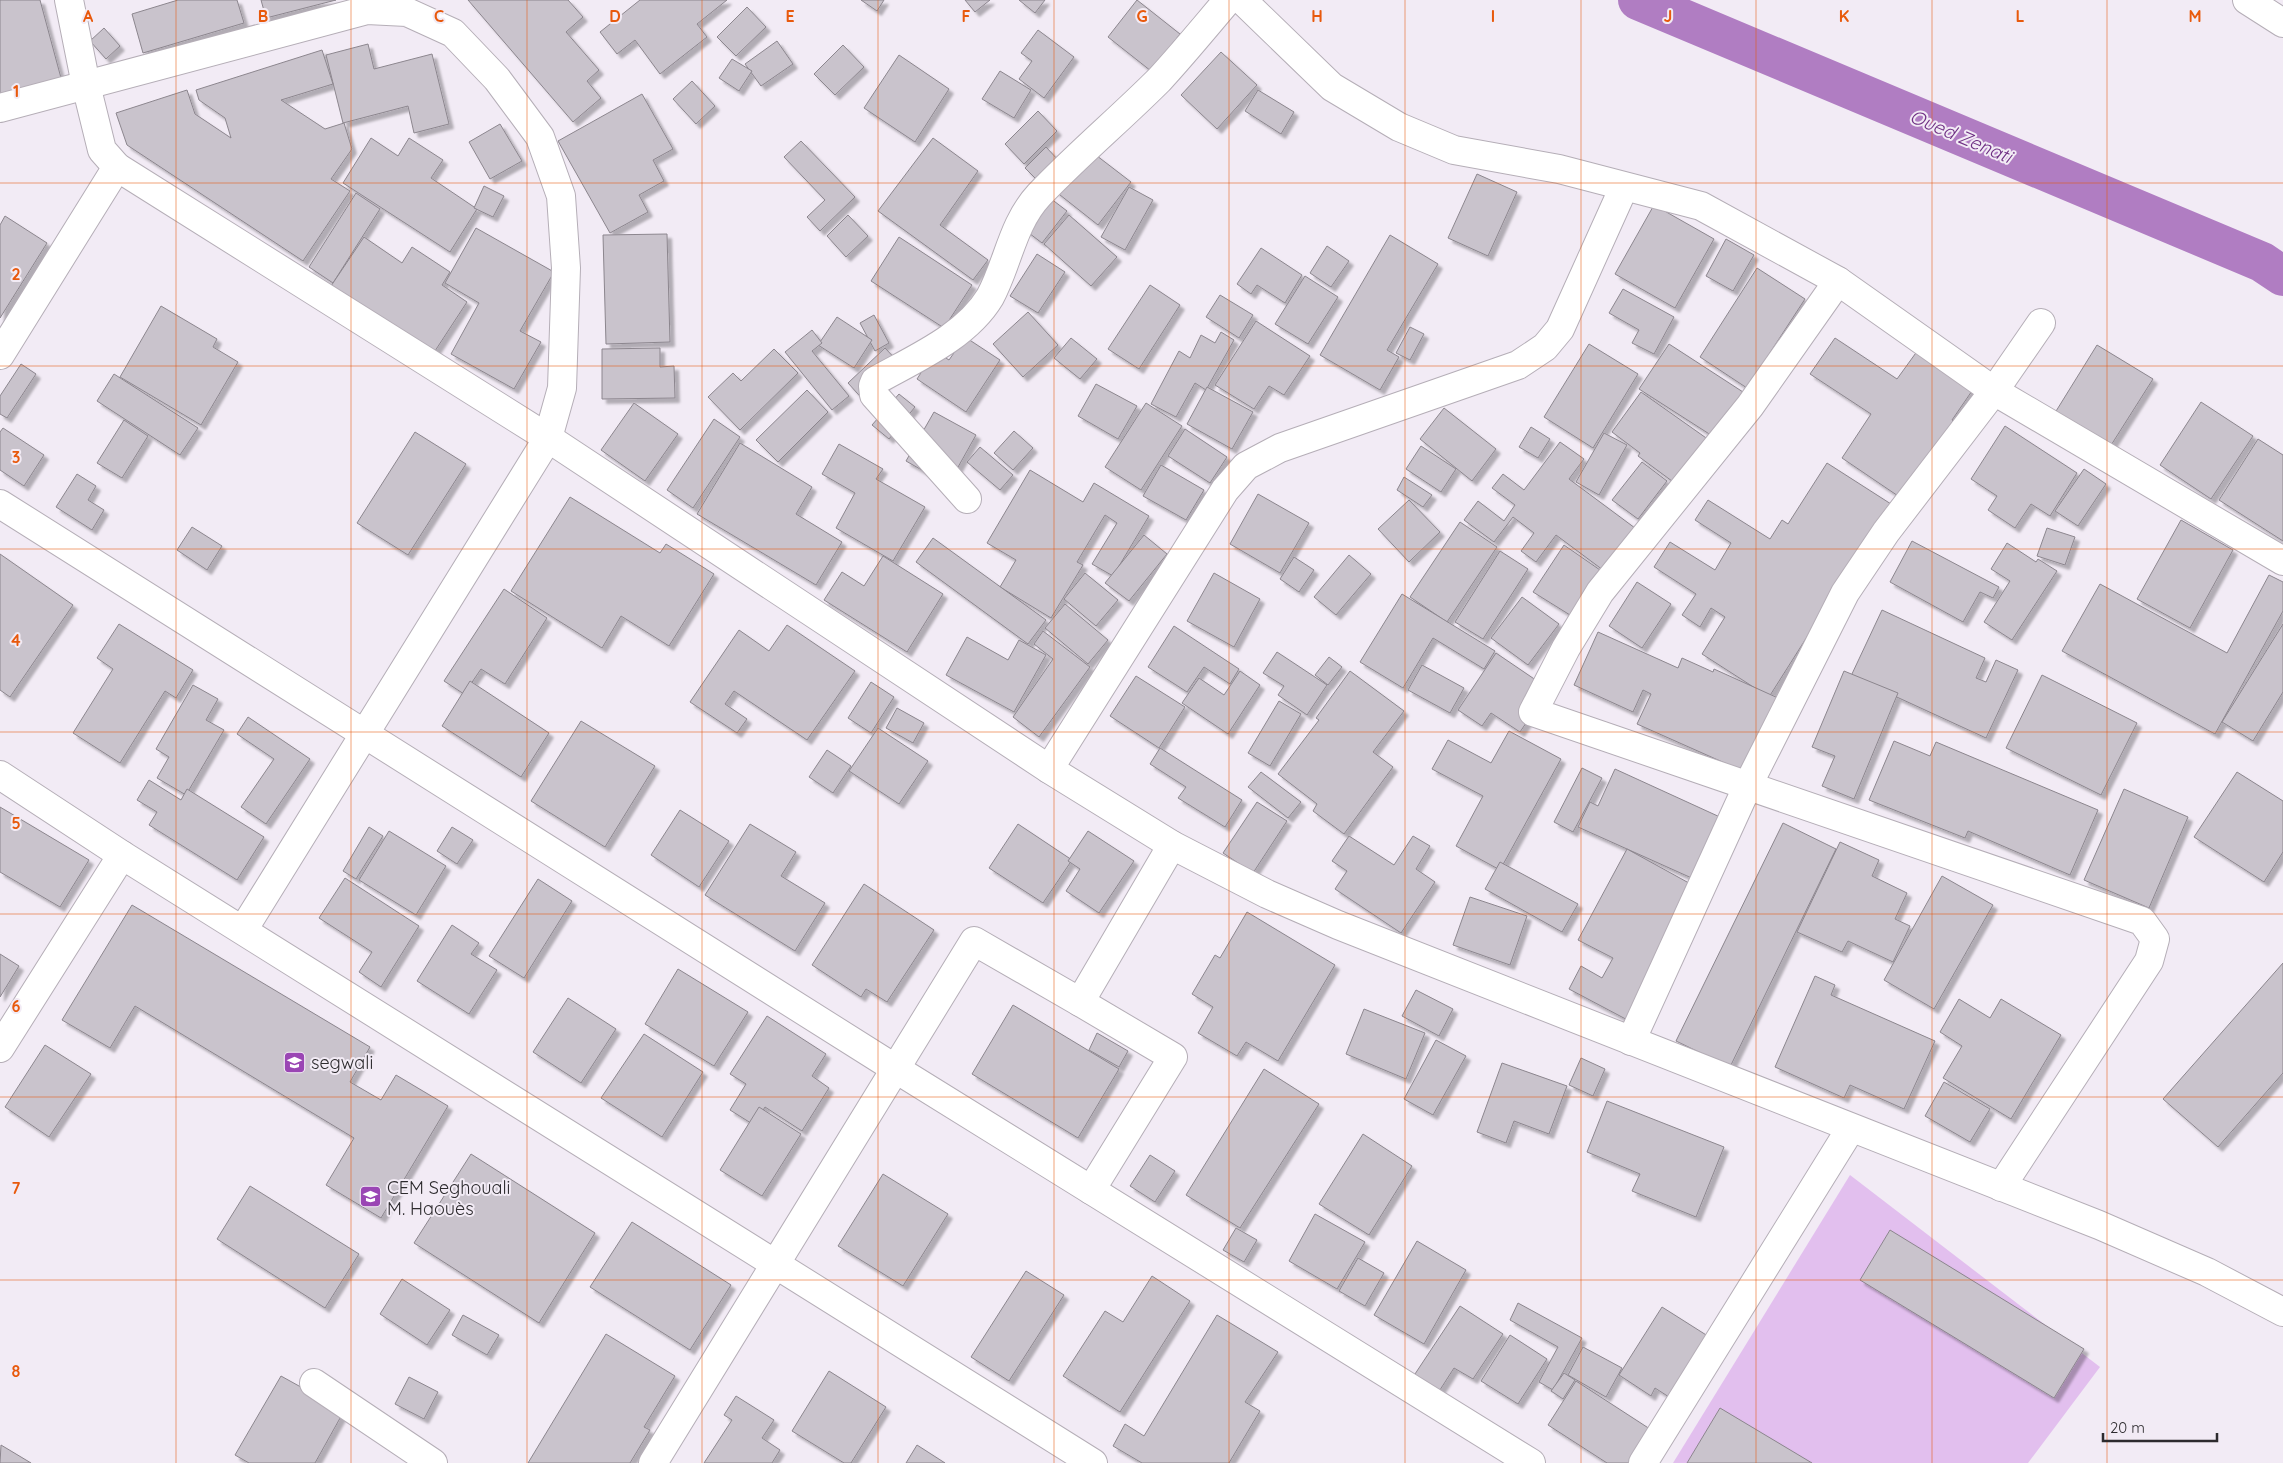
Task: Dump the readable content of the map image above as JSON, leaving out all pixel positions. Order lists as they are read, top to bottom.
{
  "water": ["Oued Zenati"],
  "places": {
    "school or university": ["segwali", "CEM Seghouali M. Haouès"]
  },
  "scale_bar": "20 m",
  "grid": {
    "columns": [
      "A",
      "B",
      "C",
      "D",
      "E",
      "F",
      "G",
      "H",
      "I",
      "J",
      "K",
      "L",
      "M"
    ],
    "rows": [
      "1",
      "2",
      "3",
      "4",
      "5",
      "6",
      "7",
      "8"
    ]
  }
}
